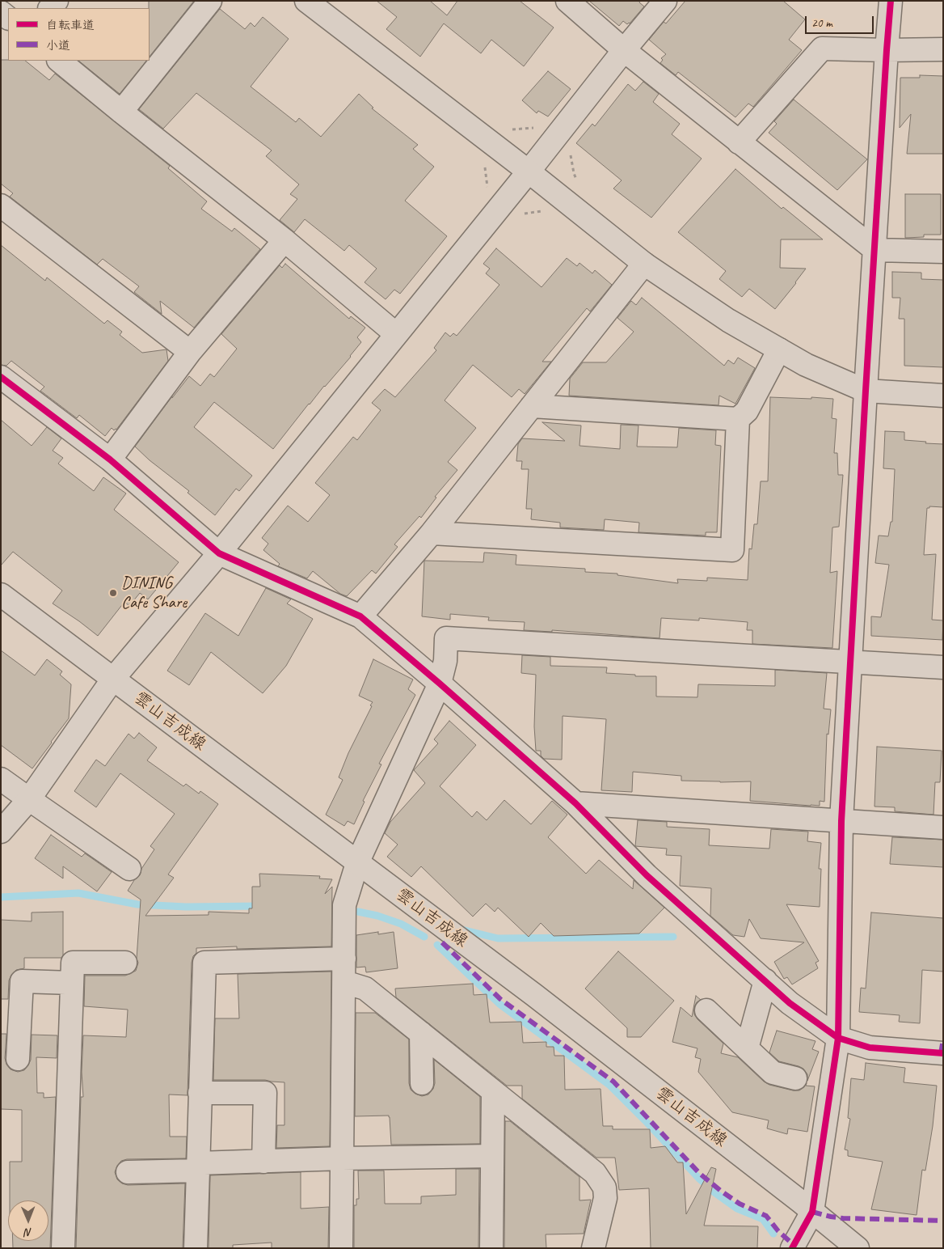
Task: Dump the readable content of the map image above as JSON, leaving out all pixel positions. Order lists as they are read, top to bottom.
{
  "streets": {
    "street": ["雲山吉成線"]
  },
  "places": ["DINING Cafe Share"],
  "legend": ["自転車道", "小道"],
  "scale_bar": "20 m",
  "north": "bottom"
}
